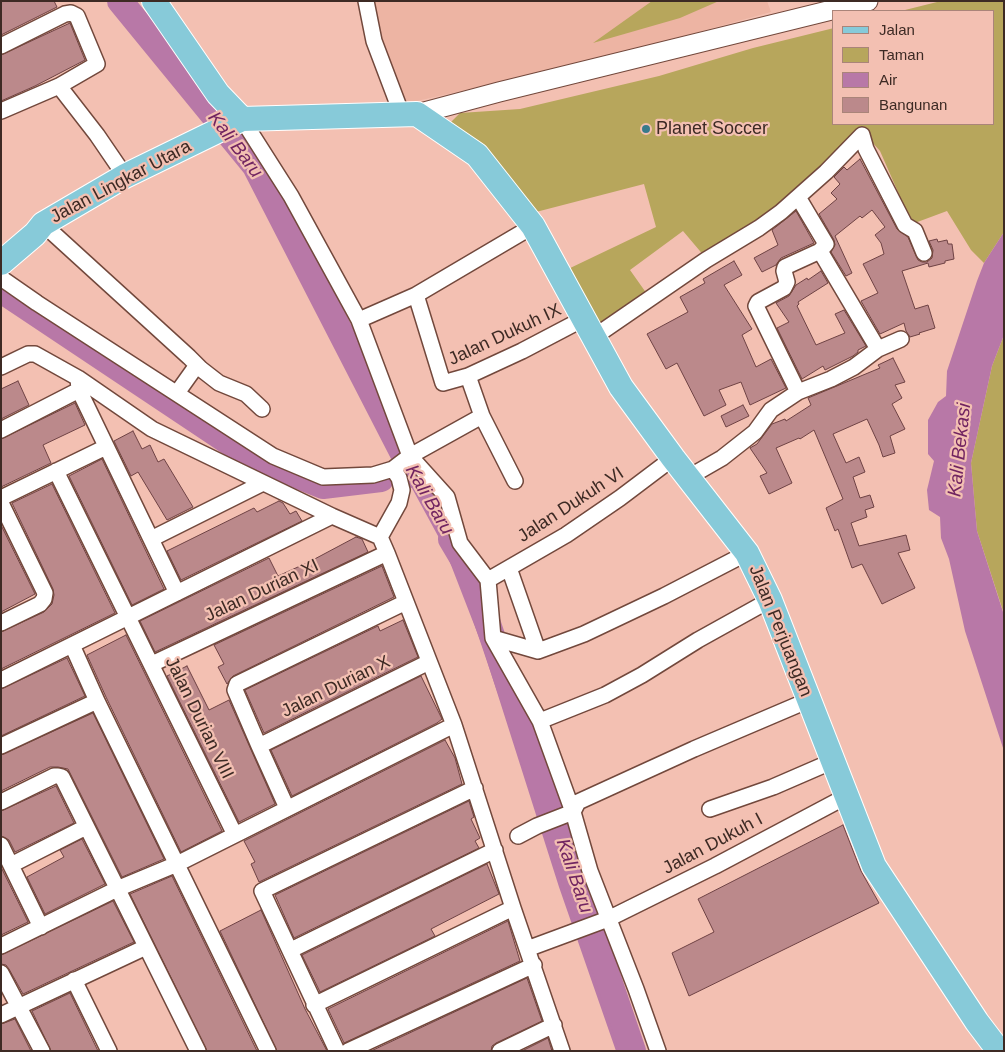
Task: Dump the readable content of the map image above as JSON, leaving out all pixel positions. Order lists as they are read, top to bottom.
{
  "streets": {
    "main road": ["Jalan Lingkar Utara", "Jalan Perjuangan"],
    "street": [
      "Jalan Dukuh IX",
      "Jalan Dukuh VI",
      "Jalan Durian XI",
      "Jalan Durian X",
      "Jalan Durian VIII",
      "Jalan Dukuh I"
    ]
  },
  "crossings": [
    ["Jalan Lingkar Utara", "Jalan Perjuangan"],
    ["Jalan Dukuh IX", "Jalan Perjuangan"],
    ["Jalan Dukuh VI", "Jalan Perjuangan"],
    ["Jalan Durian XI", "Jalan Durian VIII"],
    ["Jalan Perjuangan", "Jalan Dukuh I"]
  ],
  "water": ["Kali Baru", "Kali Bekasi"],
  "places": ["Planet Soccer"],
  "legend": [
    "Jalan",
    "Taman",
    "Air",
    "Bangunan"
  ]
}
